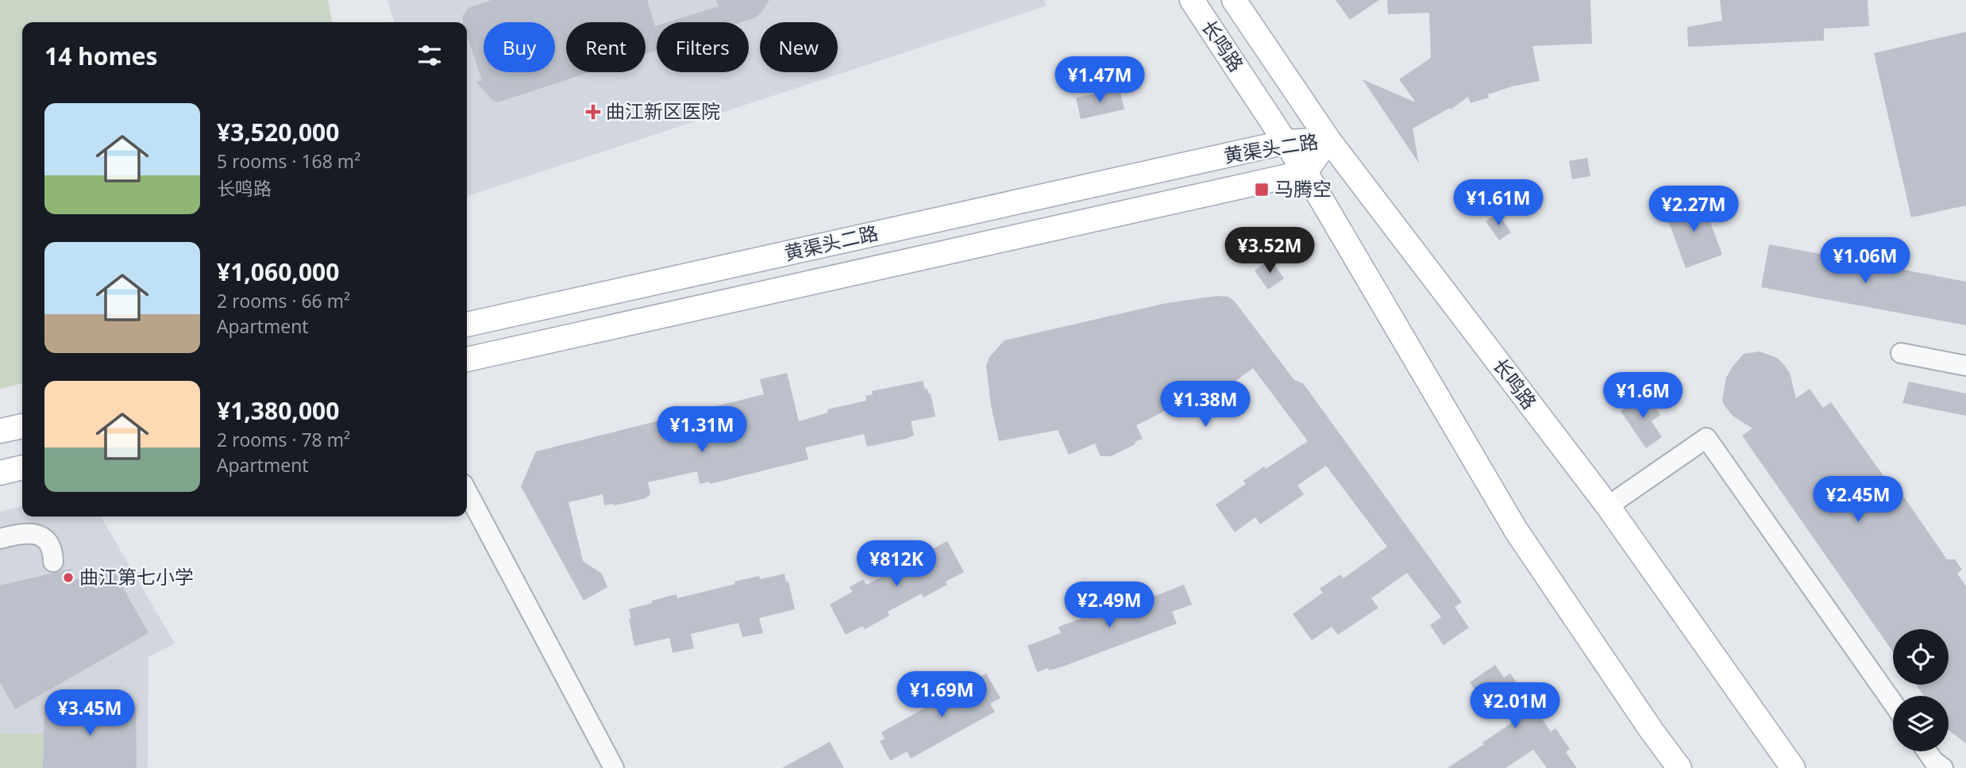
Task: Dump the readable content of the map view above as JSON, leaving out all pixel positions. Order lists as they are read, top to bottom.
{
  "streets": {
    "main road": ["长鸣路", "黄渠头二路"]
  },
  "crossings": [
    ["长鸣路", "黄渠头二路"]
  ],
  "places": {
    "health": ["曲江新区医院"],
    "transit": ["马腾空"],
    "other": ["曲江第七小学"]
  },
  "page": {
    "chip": [
      "Buy",
      "Rent",
      "Filters",
      "New"
    ],
    "heading": "14 homes",
    "price": [
      "¥1.47M",
      "¥1.61M",
      "¥2.27M",
      "¥3.52M",
      "¥1.06M",
      "¥1.6M",
      "¥1.38M",
      "¥1.31M",
      "¥2.45M",
      "¥812K",
      "¥2.49M",
      "¥1.69M",
      "¥2.01M",
      "¥3.45M"
    ],
    "list": [
      {
        "name": "¥3,520,000",
        "note": "5 rooms · 168 m² · 长鸣路"
      },
      {
        "name": "¥1,060,000",
        "note": "2 rooms · 66 m² · Apartment"
      },
      {
        "name": "¥1,380,000",
        "note": "2 rooms · 78 m² · Apartment"
      }
    ]
  }
}
